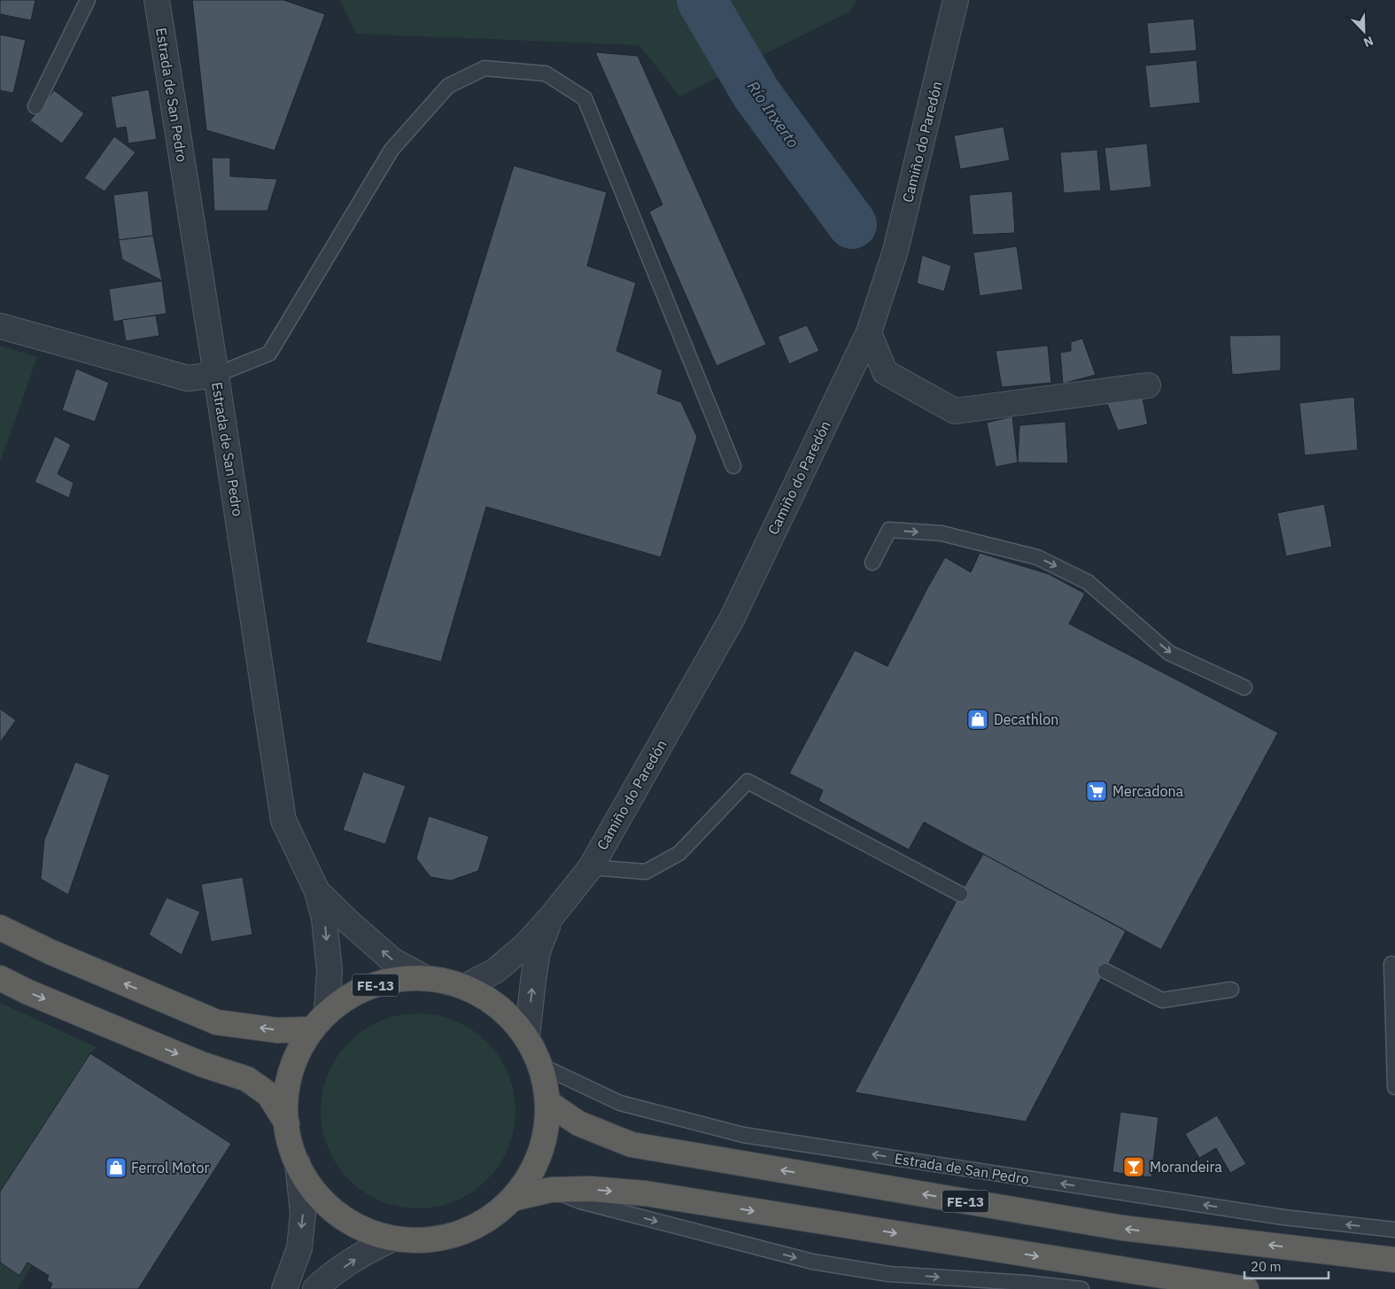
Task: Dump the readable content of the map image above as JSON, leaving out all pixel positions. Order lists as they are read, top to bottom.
{
  "streets": {
    "highway": ["FE-13"],
    "street": ["Estrada de San Pedro", "Camiño do Paredón"]
  },
  "crossings": [
    ["Estrada de San Pedro", "FE-13"]
  ],
  "one_way": ["Estrada de San Pedro"],
  "water": ["Río Inxerto"],
  "places": {
    "shop": ["Decathlon", "Ferrol Motor"],
    "supermarket": ["Mercadona"],
    "bar": ["Morandeira"]
  },
  "scale_bar": "20 m",
  "north": "bottom right"
}
